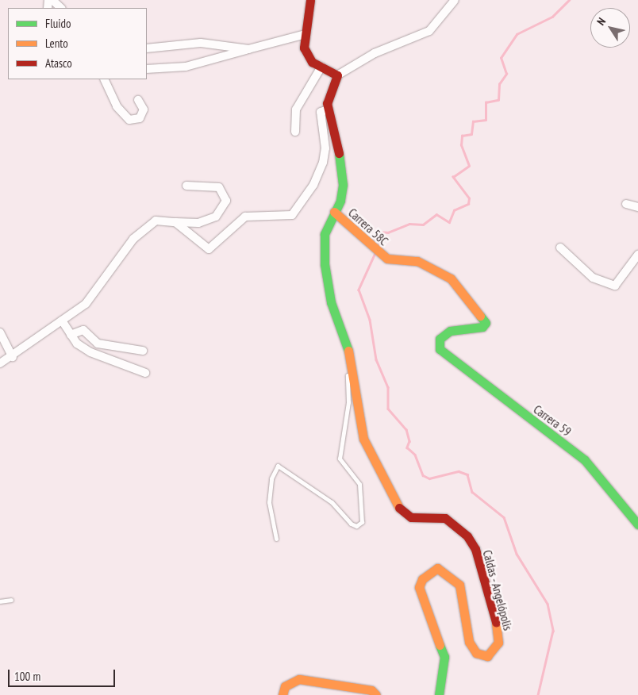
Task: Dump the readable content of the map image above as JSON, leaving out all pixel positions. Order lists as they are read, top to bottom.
{
  "streets": {
    "street": ["Carrera 58C", "Carrera 59", "Caldas - Angelópolis"]
  },
  "crossings": [
    ["Carrera 58C", "Carrera 59"],
    ["Carrera 58C", "Caldas - Angelópolis"]
  ],
  "legend": ["Fluido", "Lento", "Atasco"],
  "scale_bar": "100 m",
  "north": "top left"
}
